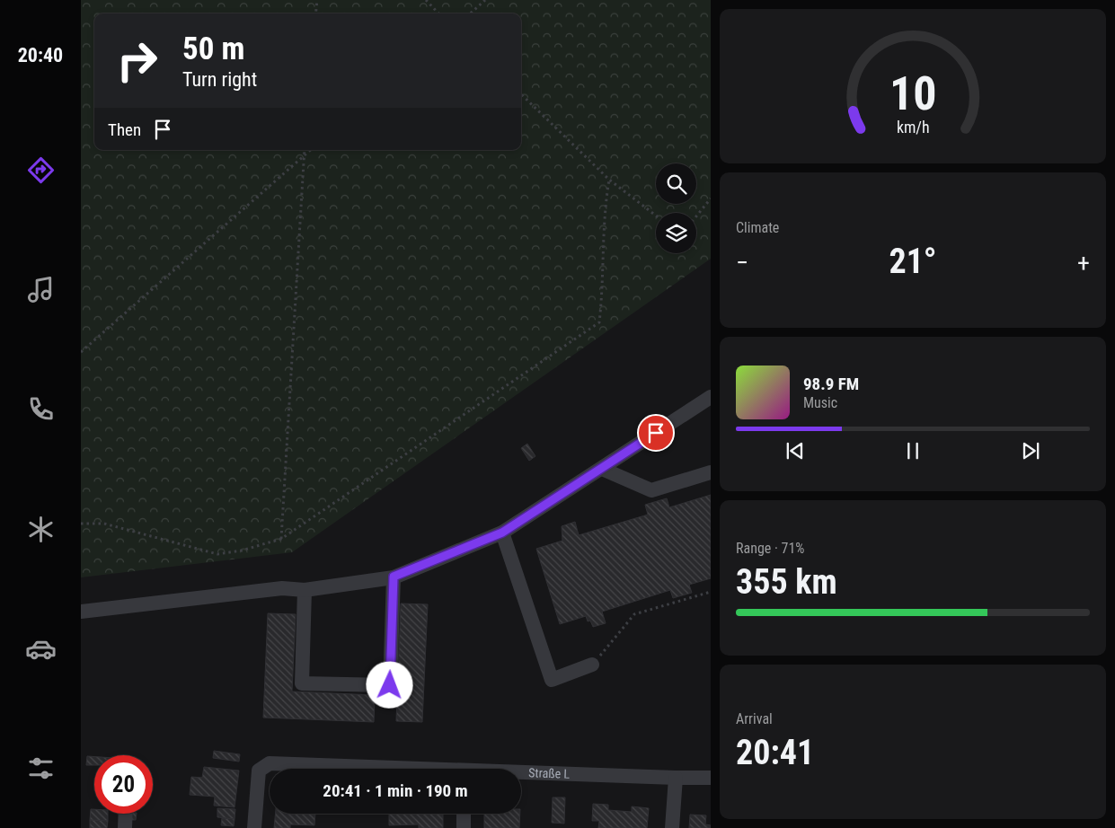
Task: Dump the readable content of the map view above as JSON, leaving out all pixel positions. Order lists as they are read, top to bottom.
{
  "streets": {
    "street": ["Straße L"]
  },
  "page": {
    "tabs": "20:40",
    "turn": ["50 m", "Turn right"],
    "then": "Then",
    "tile": [
      "Climate",
      ["Range · 71%", "355 km"],
      ["Arrival", "20:41"]
    ],
    "heat": ["−", "21°", "+"],
    "song": ["98.9 FM", "Music"],
    "limit": "20",
    "trip": "20:41 · 1 min · 190 m",
    "gauge": ["10", "km/h"]
  }
}
